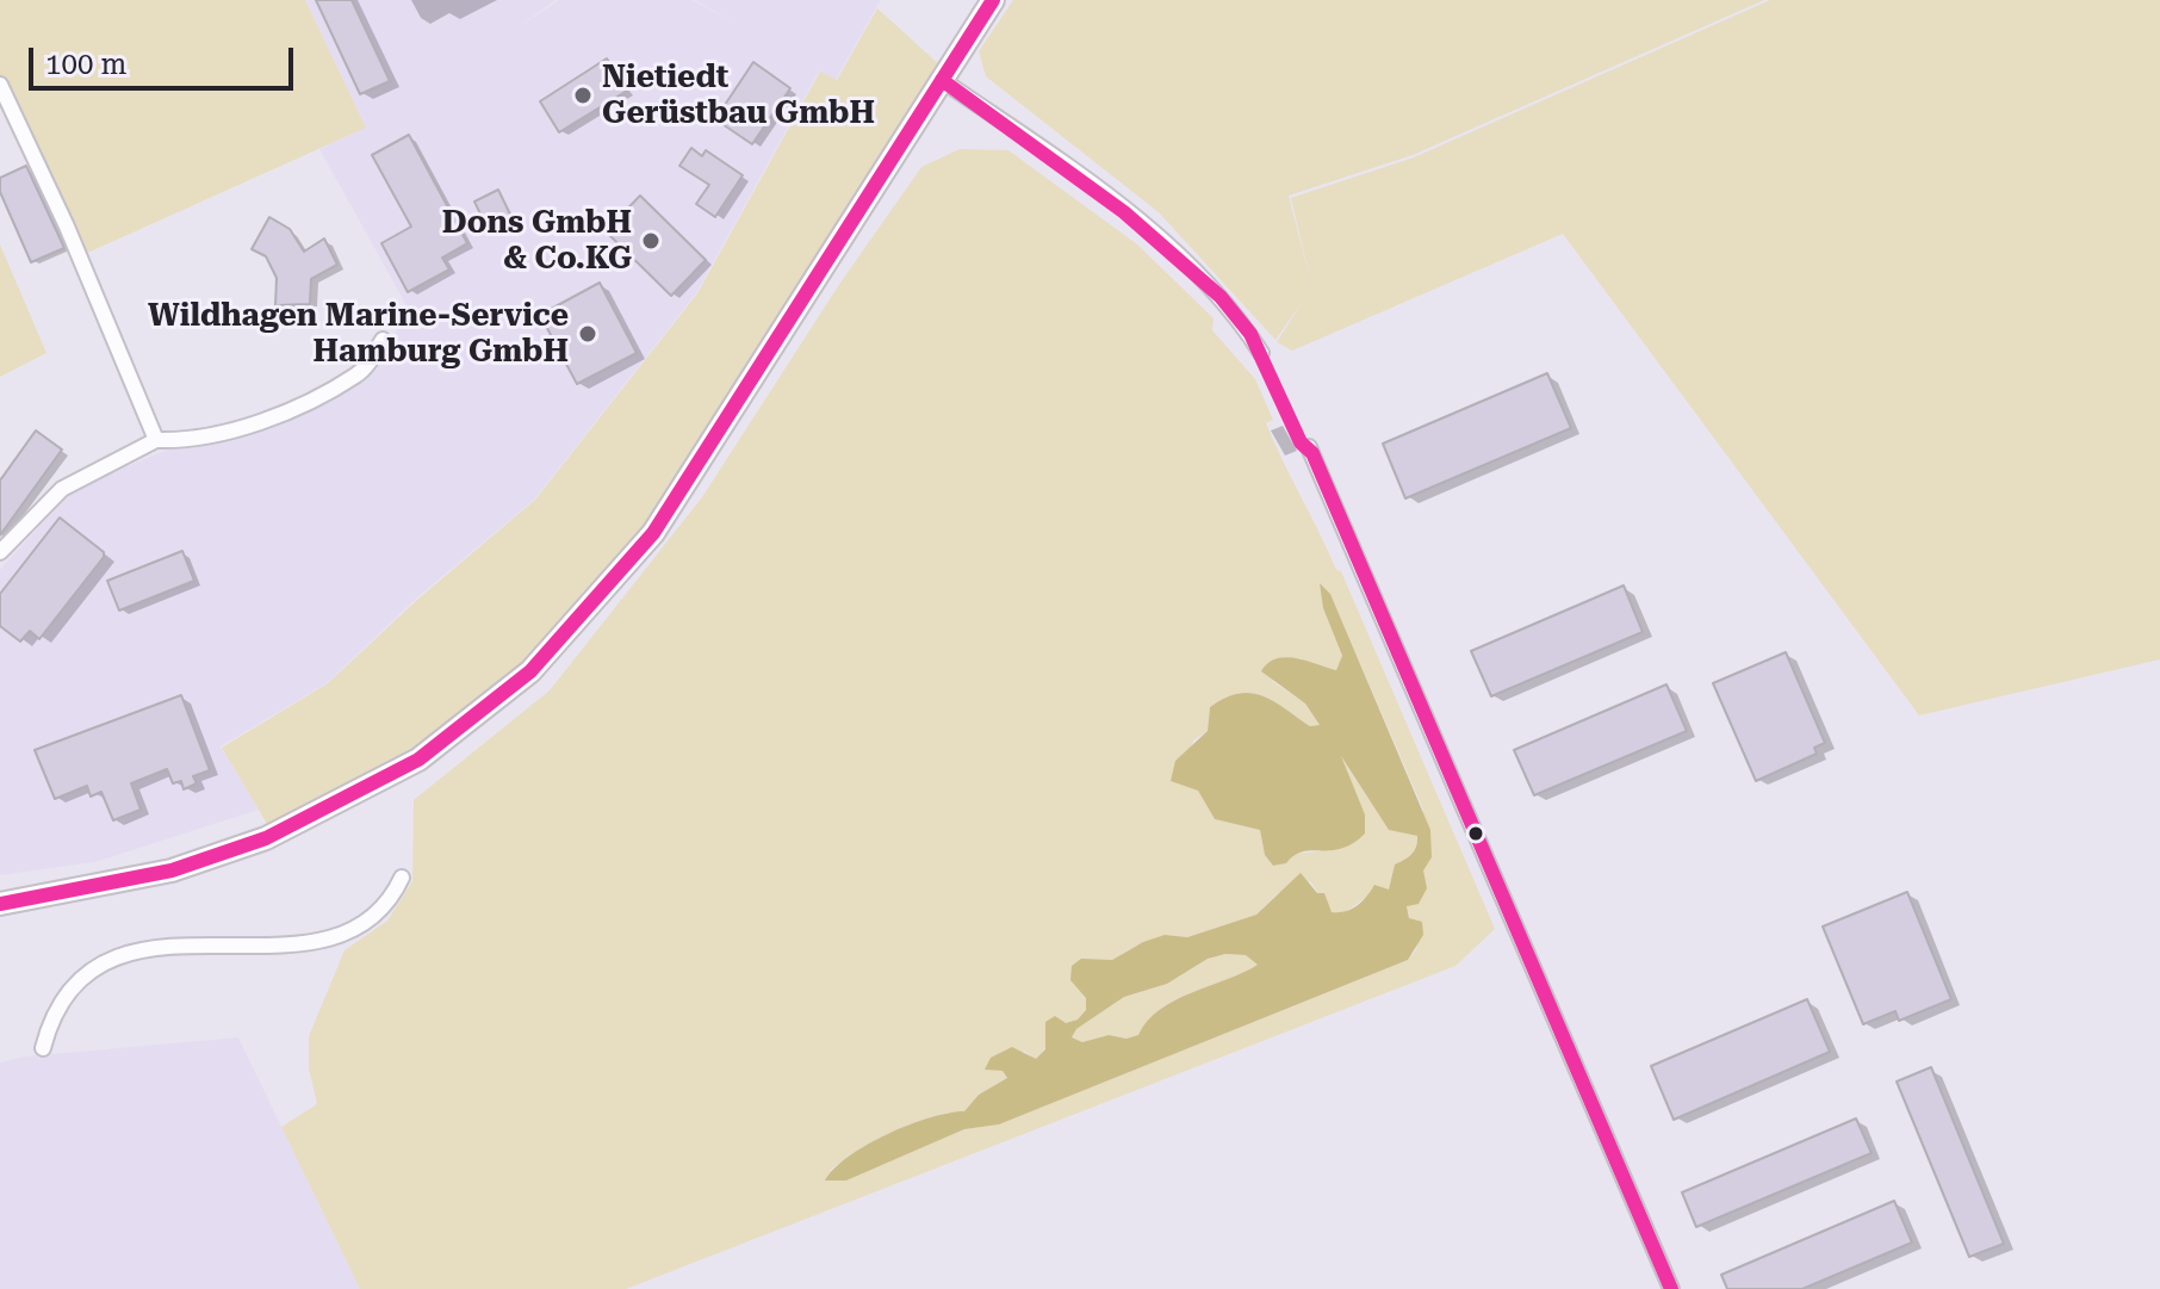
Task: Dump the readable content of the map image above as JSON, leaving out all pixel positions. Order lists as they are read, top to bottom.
{
  "places": ["Nietiedt Gerüstbau GmbH", "Dons GmbH & Co.KG", "Wildhagen Marine-Service Hamburg GmbH"],
  "scale_bar": "100 m"
}
